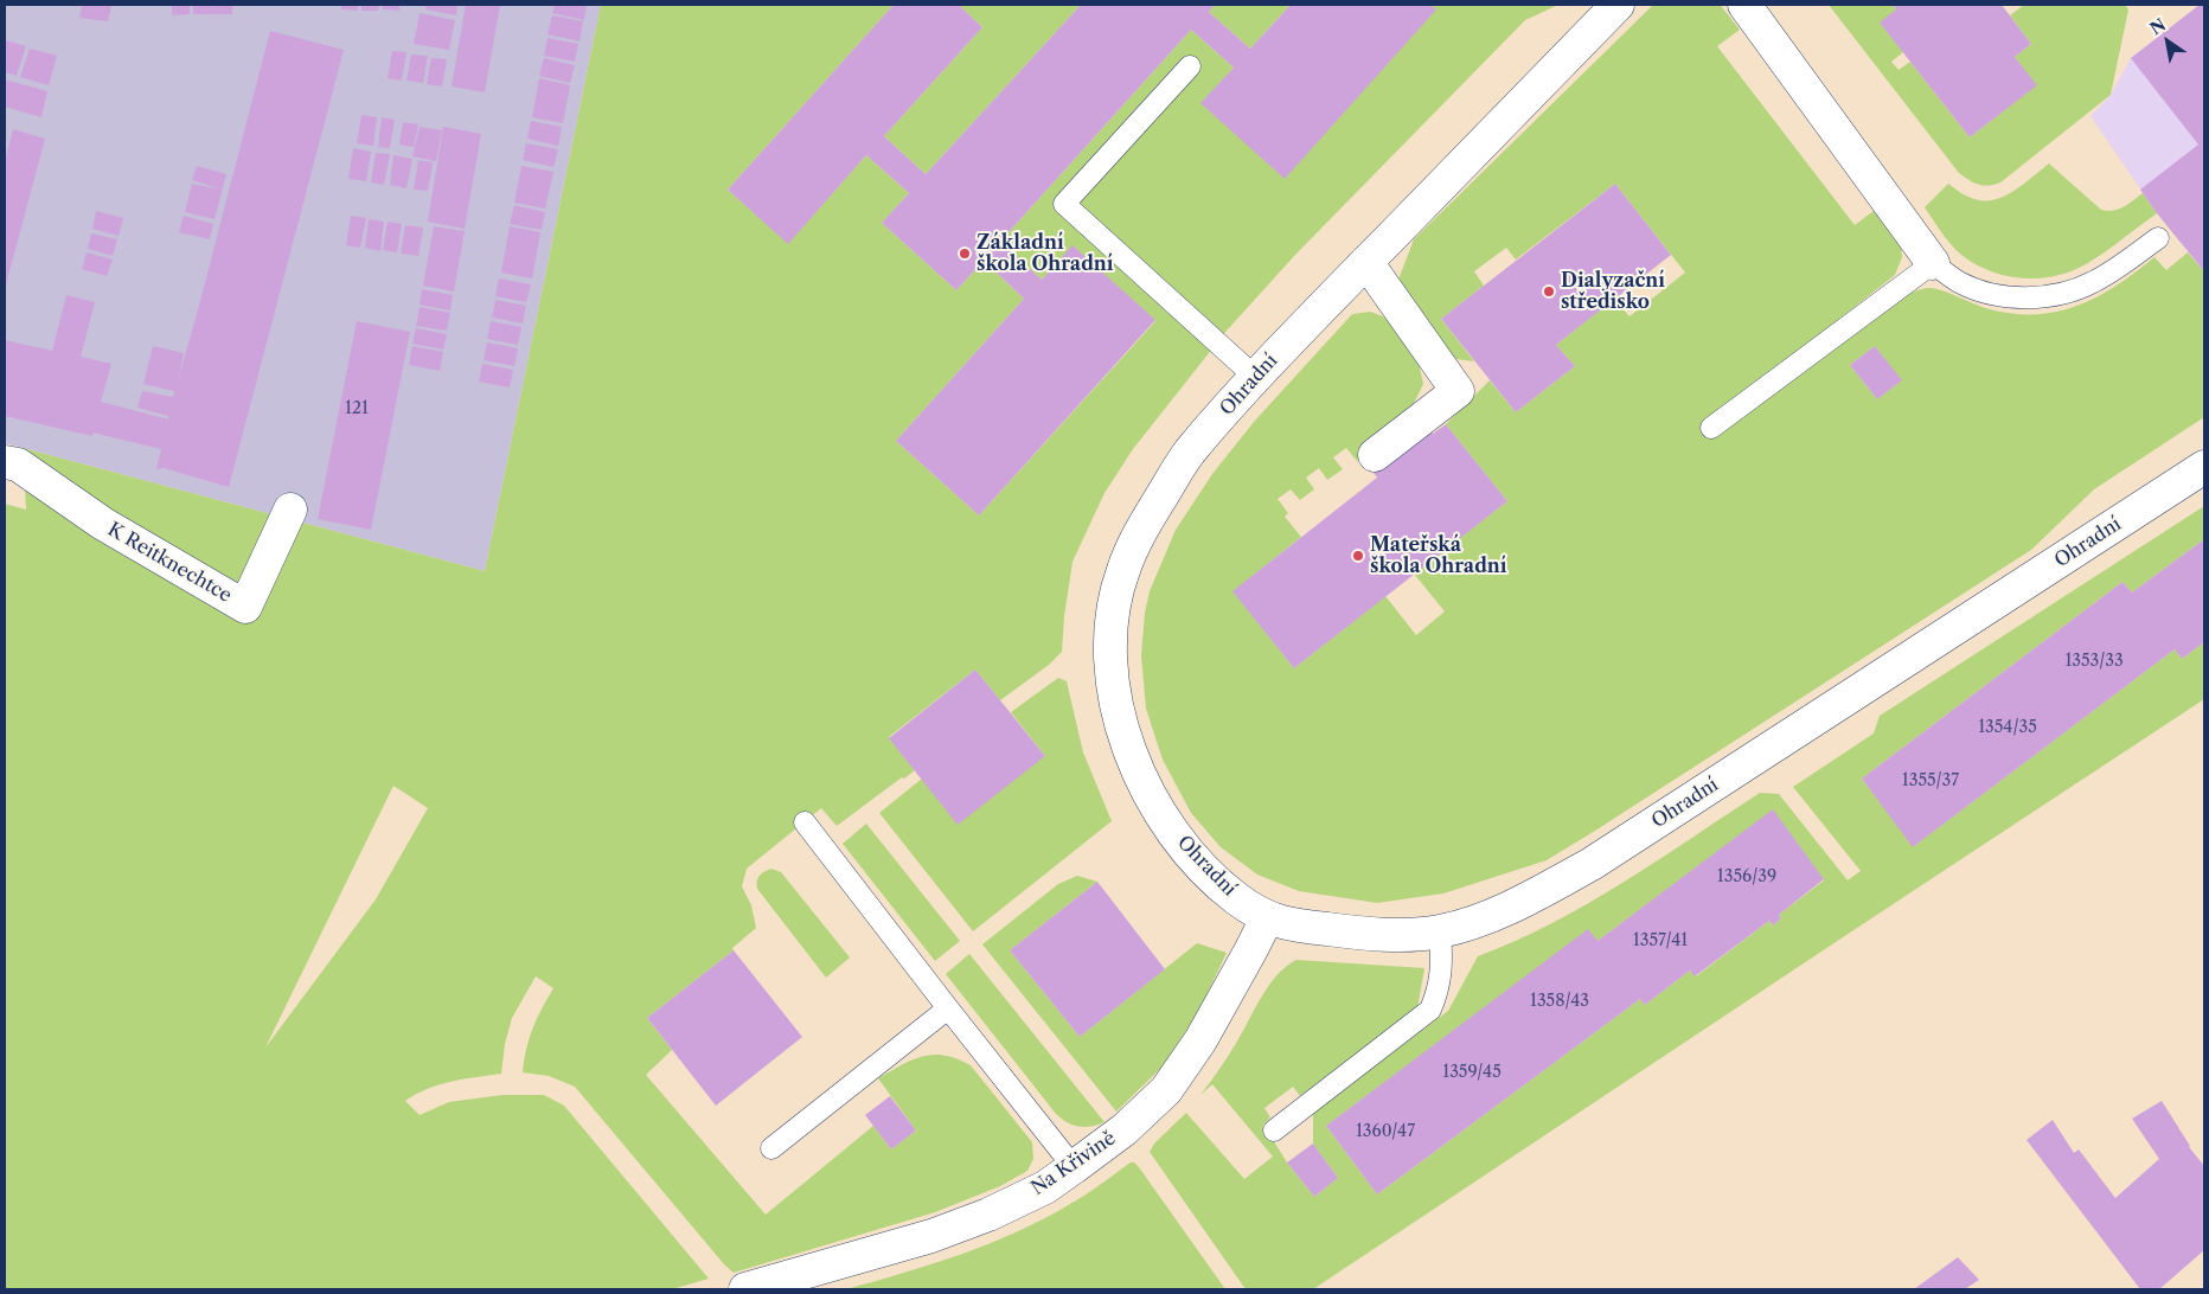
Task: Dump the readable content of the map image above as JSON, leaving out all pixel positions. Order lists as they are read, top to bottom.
{
  "streets": {
    "street": ["Ohradní", "K Reitknechtce", "Na Křivině"]
  },
  "crossings": [
    ["Ohradní", "Na Křivině"]
  ],
  "places": ["Základní škola Ohradní", "Dialyzační středisko", "Mateřská škola Ohradní"],
  "house_numbers": [
    "121",
    "1353/33",
    "1354/35",
    "1355/37",
    "1356/39",
    "1357/41",
    "1358/43",
    "1359/45",
    "1360/47"
  ],
  "north": "top left"
}
